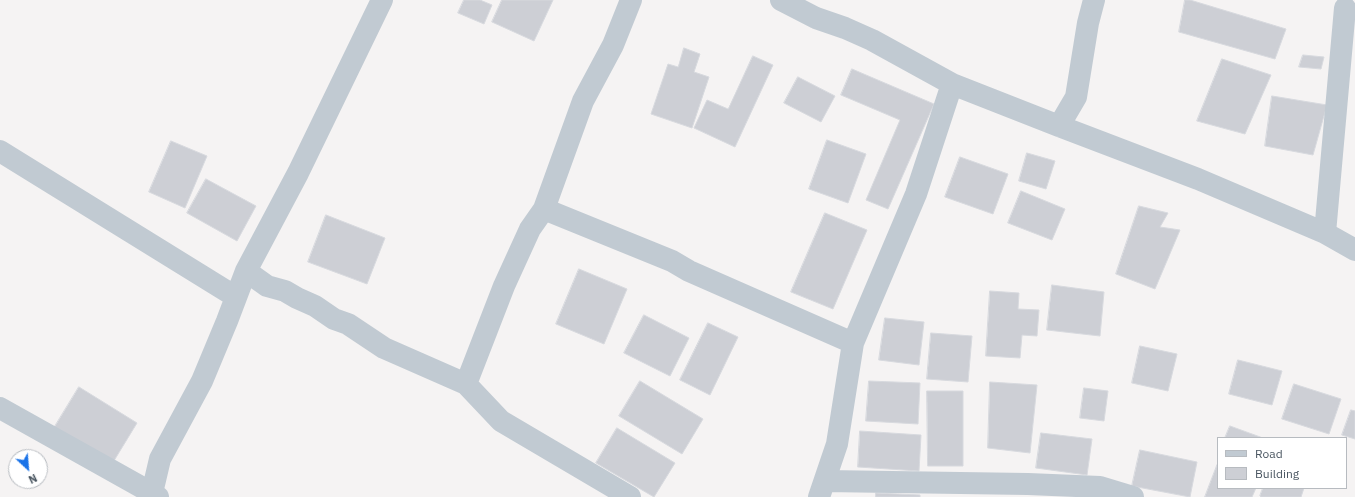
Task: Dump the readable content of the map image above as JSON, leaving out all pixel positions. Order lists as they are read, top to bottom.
{
  "legend": ["Road", "Building"],
  "north": "bottom right"
}
